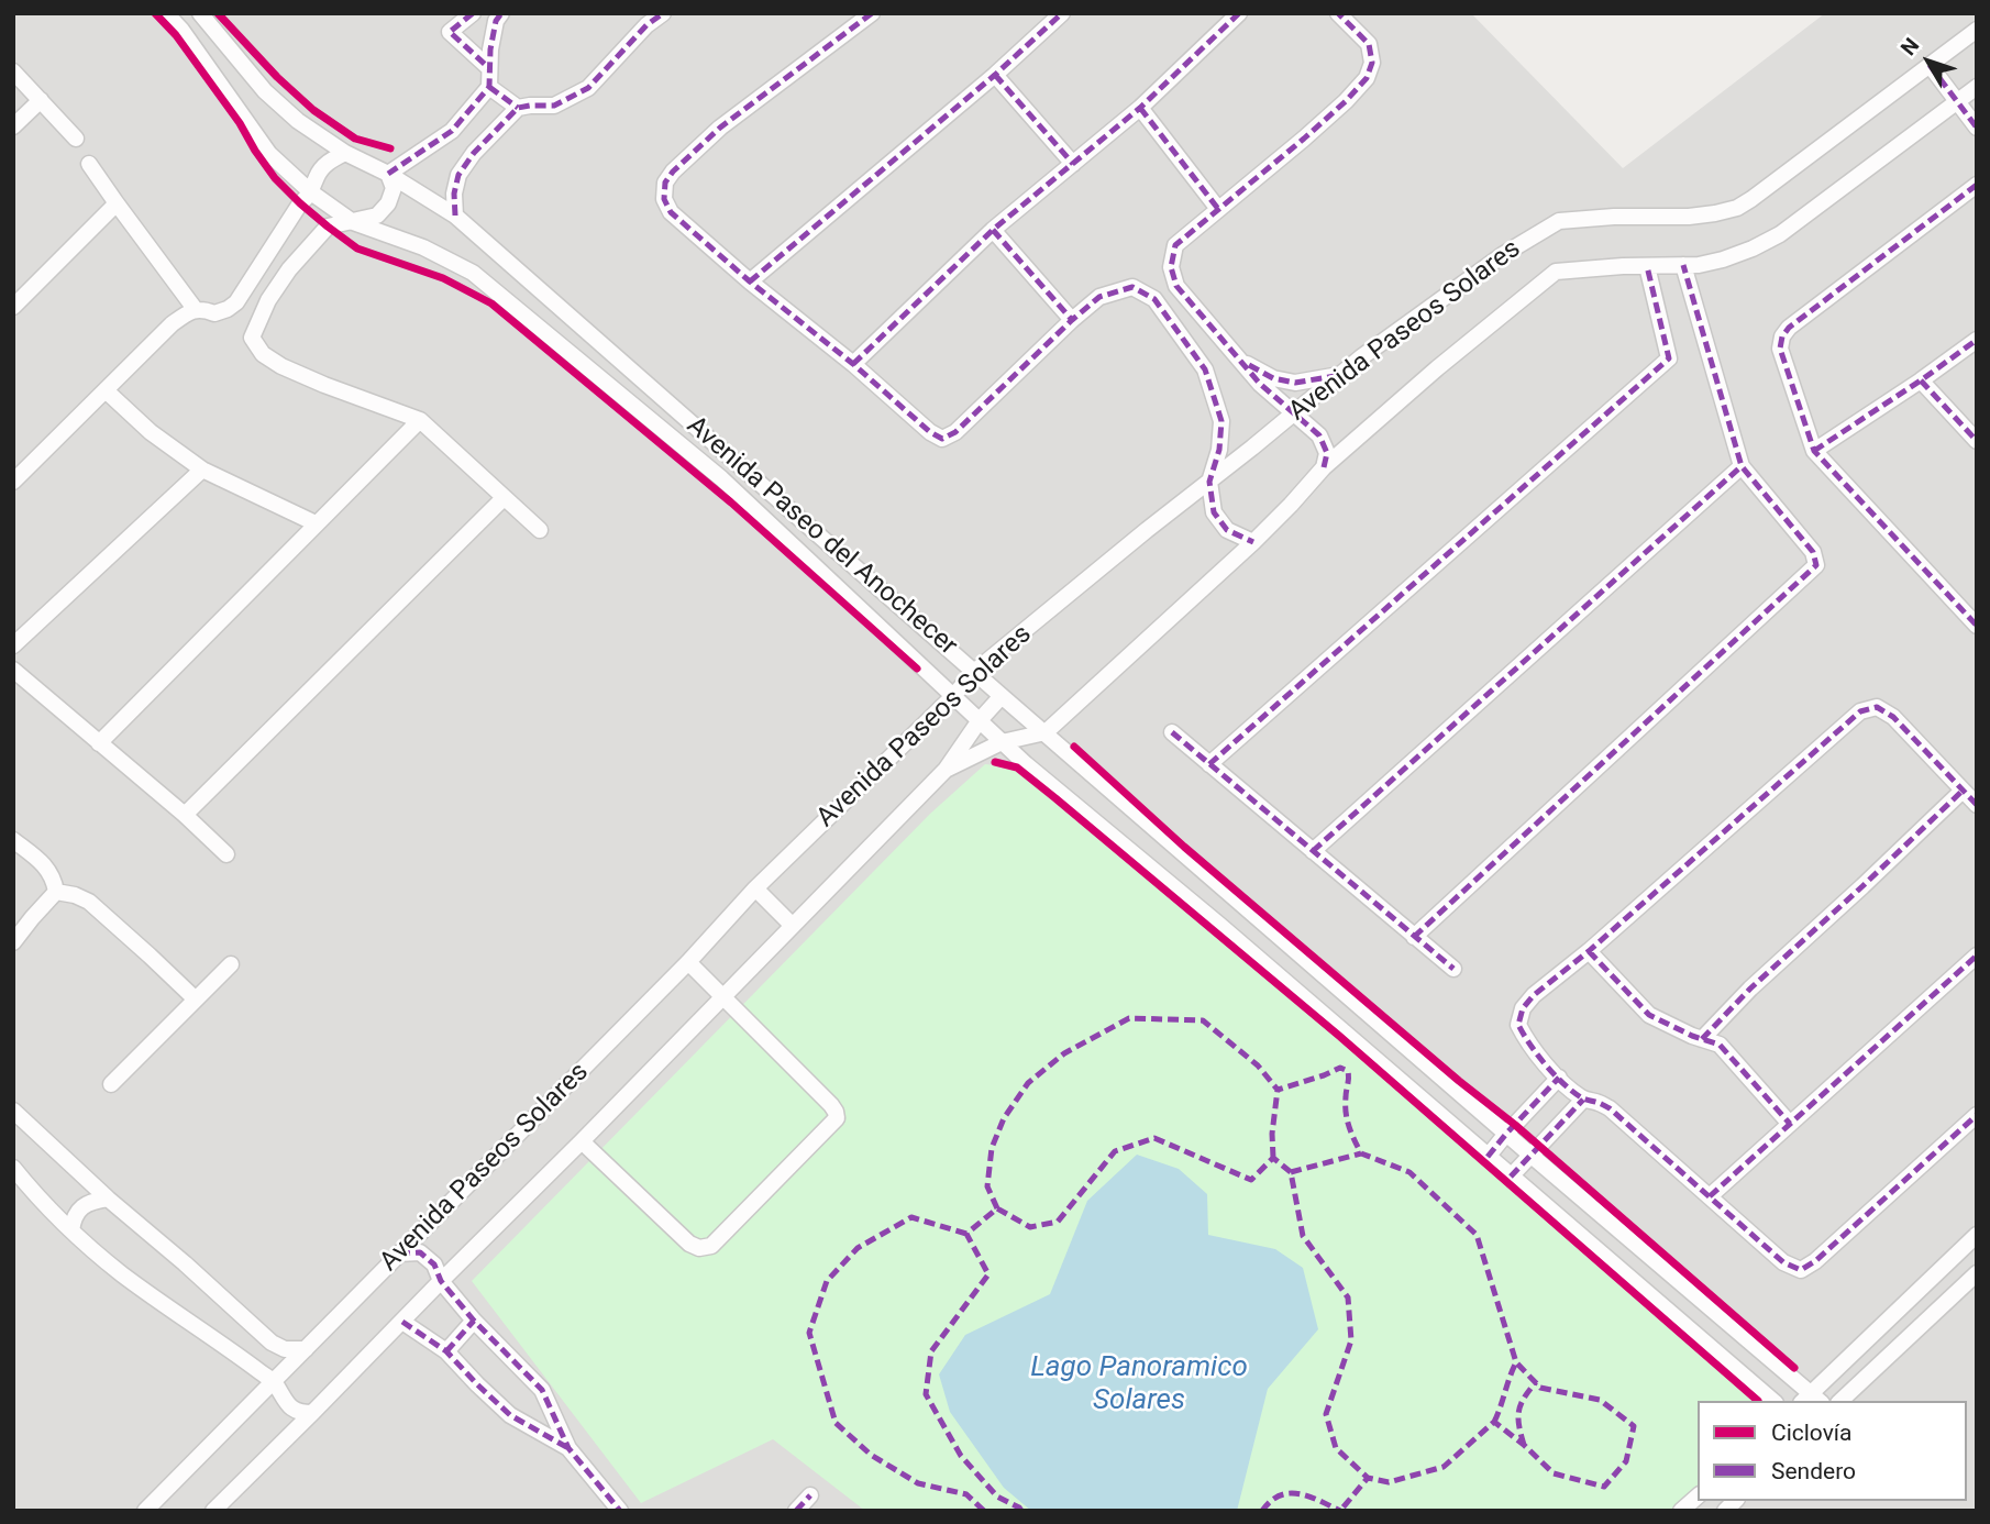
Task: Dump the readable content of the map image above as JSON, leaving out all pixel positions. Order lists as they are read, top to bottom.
{
  "streets": {
    "street": ["Avenida Paseos Solares", "Avenida Paseo del Anochecer"]
  },
  "crossings": [
    ["Avenida Paseos Solares", "Avenida Paseo del Anochecer"]
  ],
  "water": ["Lago Panoramico Solares"],
  "legend": ["Ciclovía", "Sendero"],
  "north": "top left"
}
